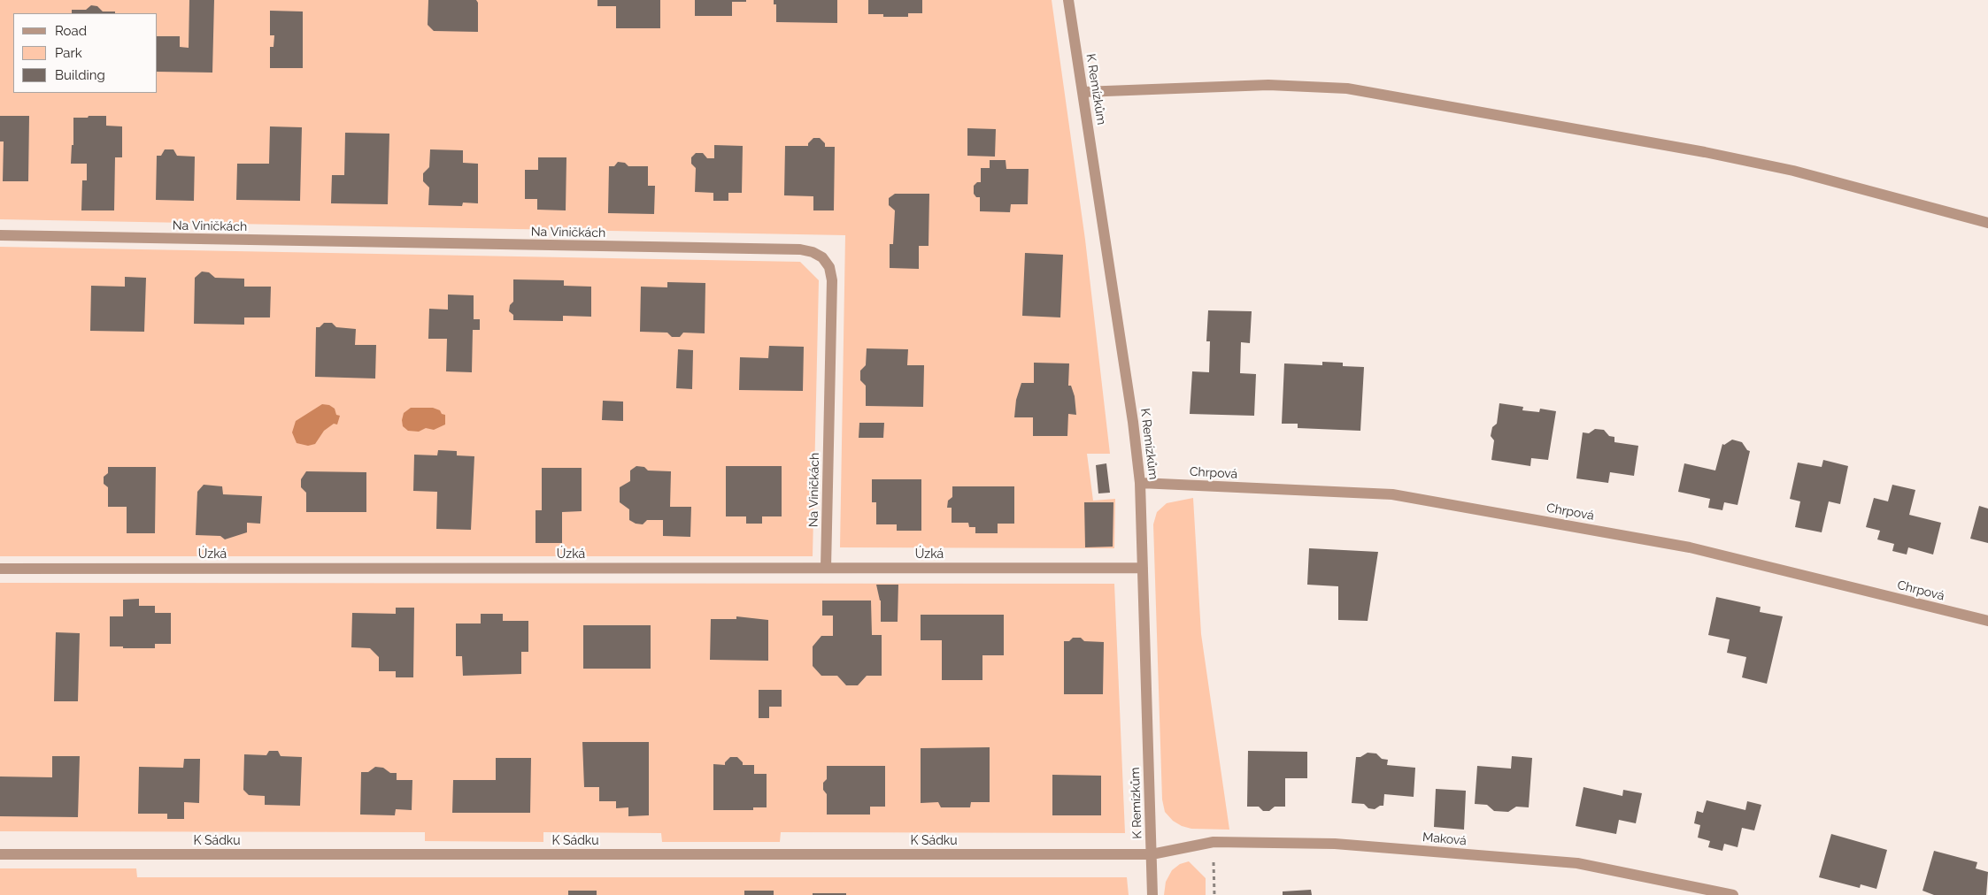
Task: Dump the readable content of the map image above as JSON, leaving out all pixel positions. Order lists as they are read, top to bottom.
{
  "streets": {
    "street": [
      "K Remízkům",
      "Na Viničkách",
      "Chrpová",
      "Úzká",
      "Maková",
      "K Sádku"
    ]
  },
  "crossings": [
    ["K Remízkům", "Chrpová"],
    ["K Remízkům", "Úzká"],
    ["K Remízkům", "Maková"],
    ["K Remízkům", "K Sádku"],
    ["Na Viničkách", "Úzká"],
    ["Maková", "K Sádku"]
  ],
  "legend": ["Road", "Park", "Building"]
}
